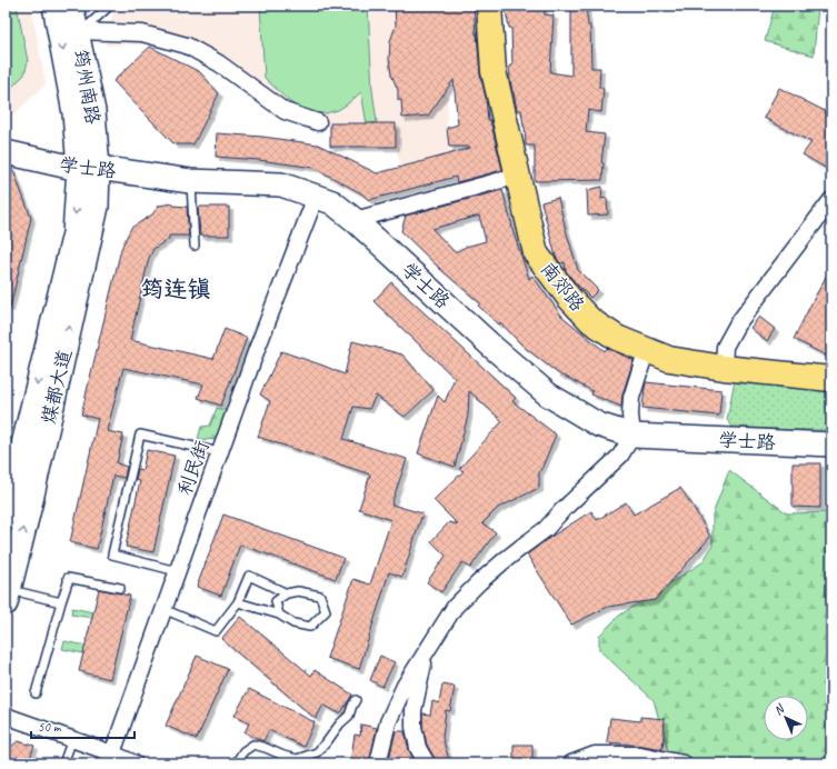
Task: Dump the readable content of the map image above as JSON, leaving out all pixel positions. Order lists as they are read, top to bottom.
{
  "streets": {
    "main road": [
      "筠州南路",
      "学士路",
      "南郊路",
      "煤都大道"
    ],
    "street": ["利民街"]
  },
  "crossings": [
    ["筠州南路", "学士路"],
    ["筠州南路", "煤都大道"],
    ["学士路", "煤都大道"],
    ["学士路", "利民街"]
  ],
  "districts": ["筠连镇"],
  "scale_bar": "50 m",
  "north": "top left"
}
